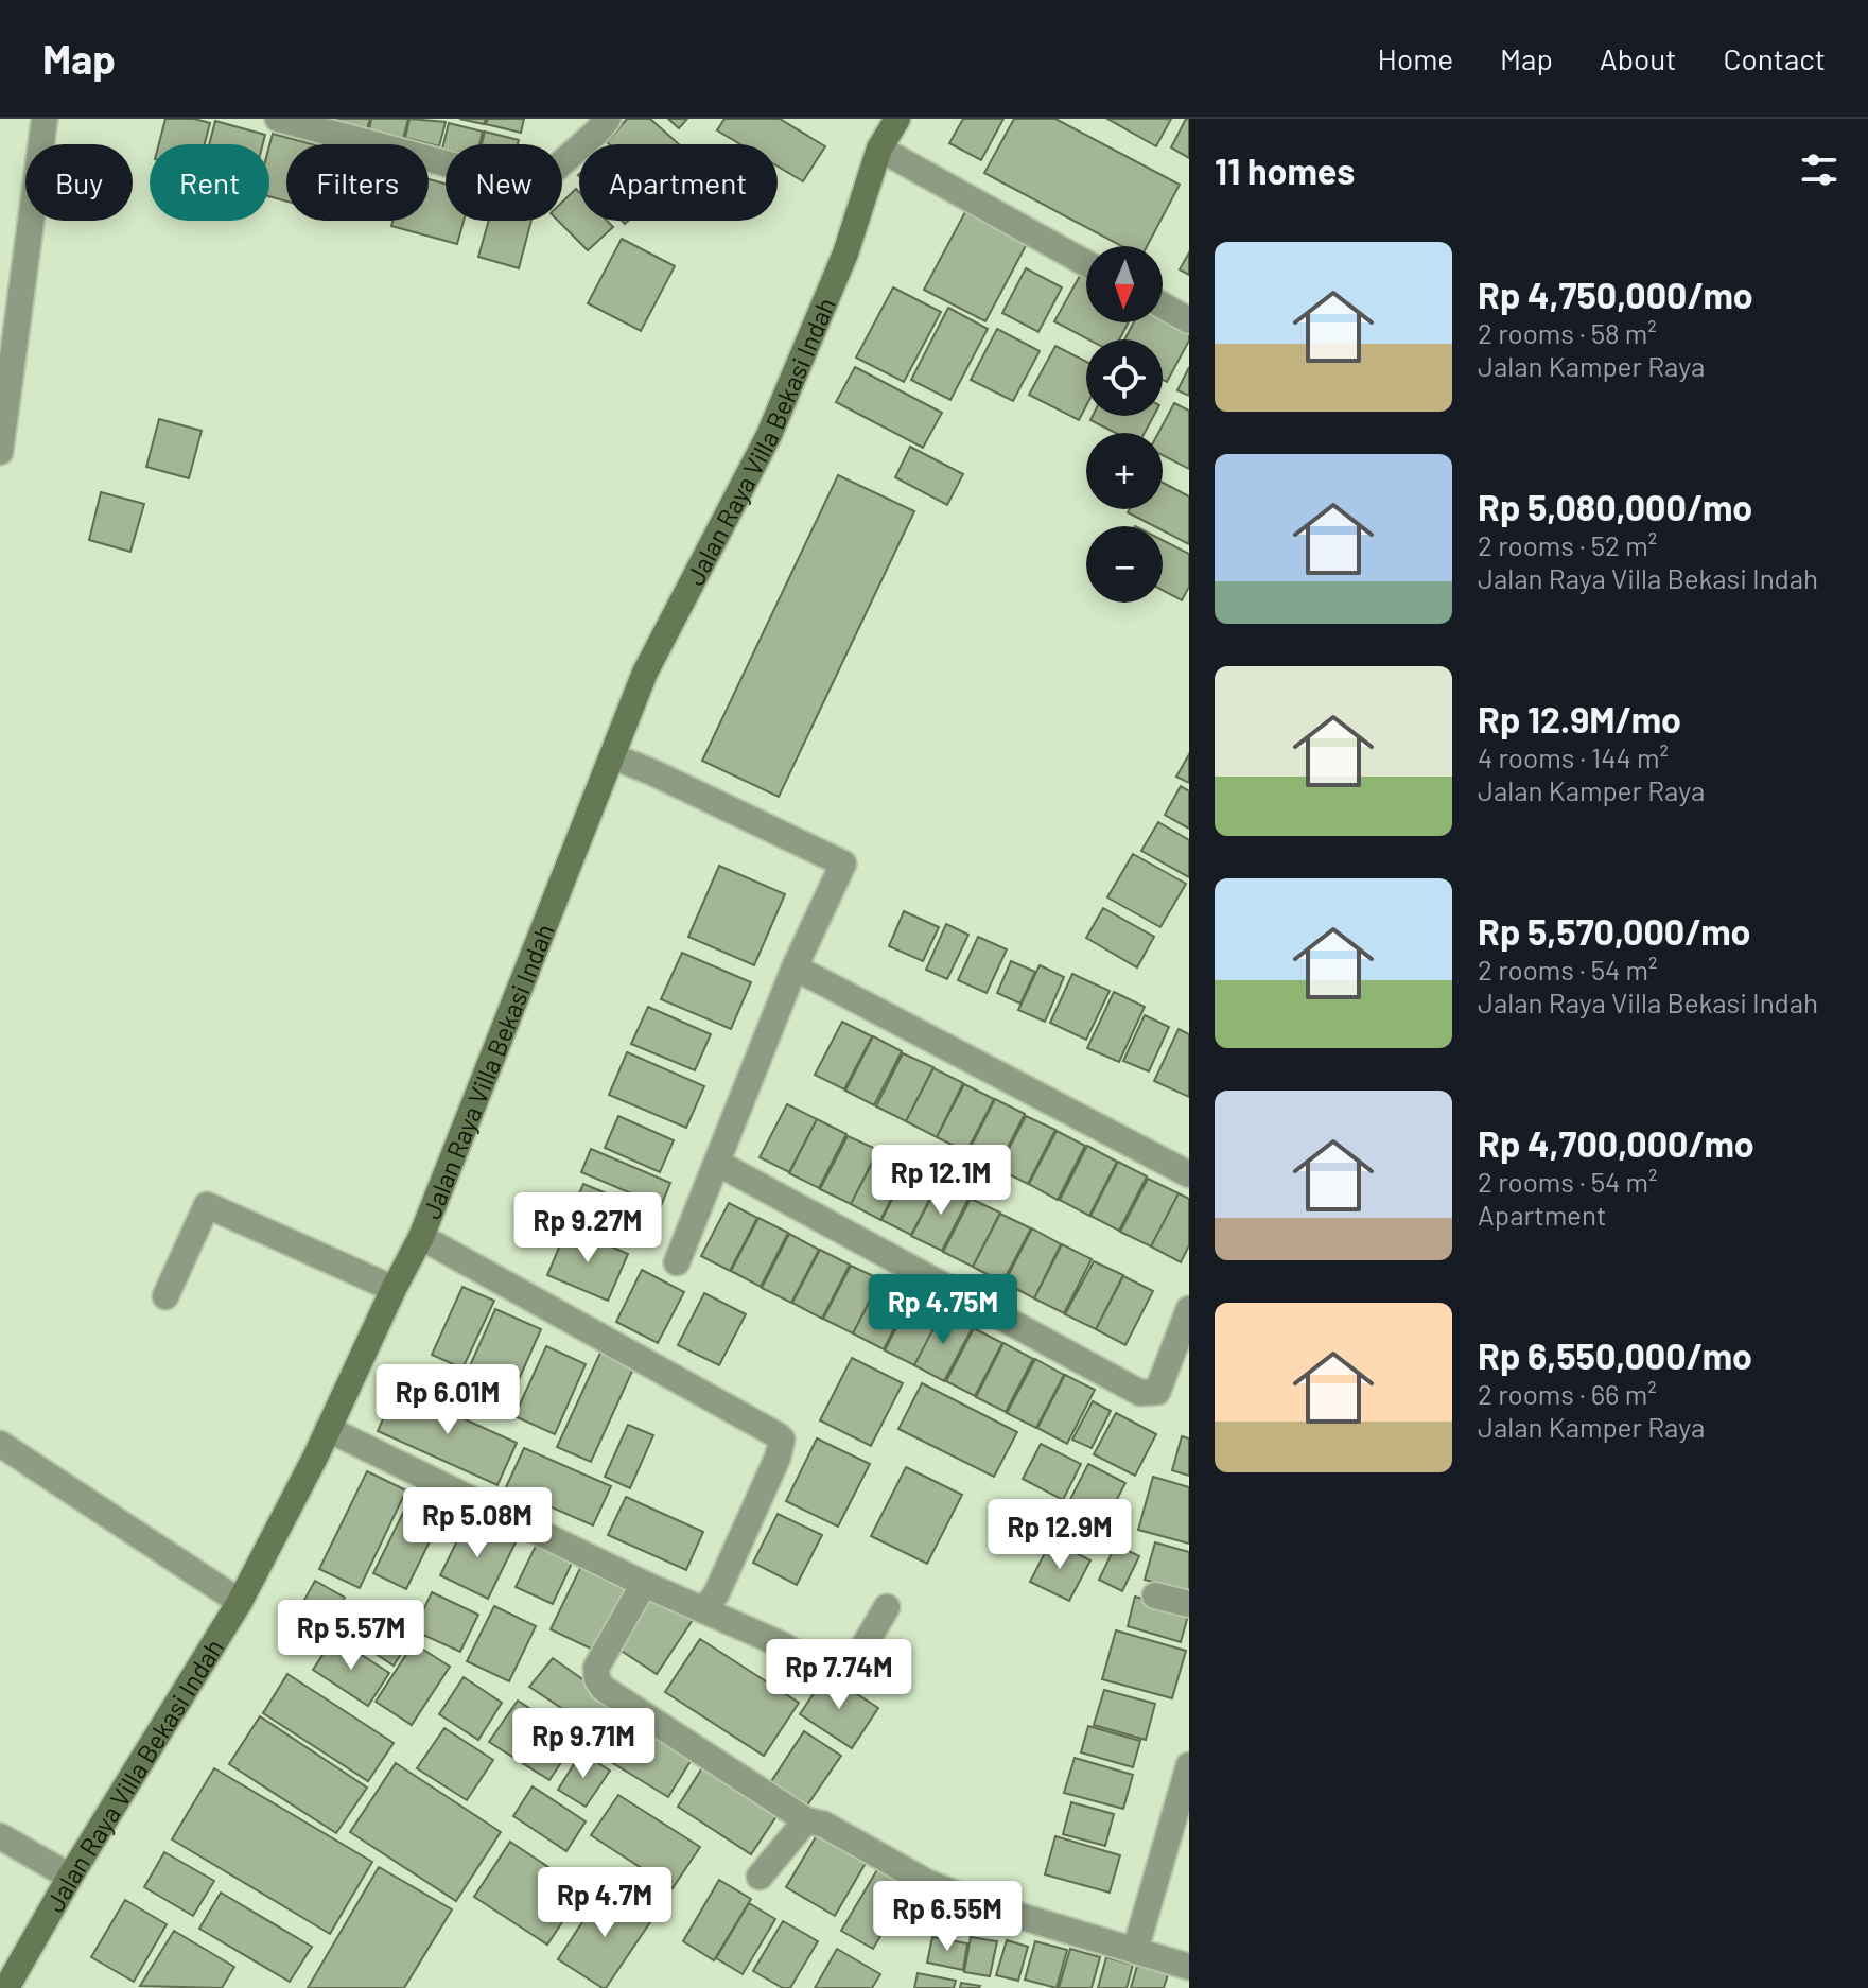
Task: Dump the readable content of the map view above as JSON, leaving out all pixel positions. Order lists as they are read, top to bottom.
{
  "streets": {
    "main road": ["Jalan Raya Villa Bekasi Indah"]
  },
  "north": "bottom",
  "page": {
    "header": "Map",
    "nav": [
      "Home",
      "Map",
      "About",
      "Contact"
    ],
    "heading": "11 homes",
    "chip": [
      "Buy",
      "Rent",
      "Filters",
      "New",
      "Apartment"
    ],
    "list": [
      {
        "name": "Rp 4,750,000/mo",
        "note": "2 rooms · 58 m² · Jalan Kamper Raya"
      },
      {
        "name": "Rp 5,080,000/mo",
        "note": "2 rooms · 52 m² · Jalan Raya Villa Bekasi Indah"
      },
      {
        "name": "Rp 12.9M/mo",
        "note": "4 rooms · 144 m² · Jalan Kamper Raya"
      },
      {
        "name": "Rp 5,570,000/mo",
        "note": "2 rooms · 54 m² · Jalan Raya Villa Bekasi Indah"
      },
      {
        "name": "Rp 4,700,000/mo",
        "note": "2 rooms · 54 m² · Apartment"
      },
      {
        "name": "Rp 6,550,000/mo",
        "note": "2 rooms · 66 m² · Jalan Kamper Raya"
      }
    ],
    "map_buttons": ["+", "−"],
    "price": [
      "Rp 12.1M",
      "Rp 9.27M",
      "Rp 4.75M",
      "Rp 6.01M",
      "Rp 5.08M",
      "Rp 12.9M",
      "Rp 5.57M",
      "Rp 7.74M",
      "Rp 9.71M",
      "Rp 4.7M",
      "Rp 6.55M"
    ]
  }
}
